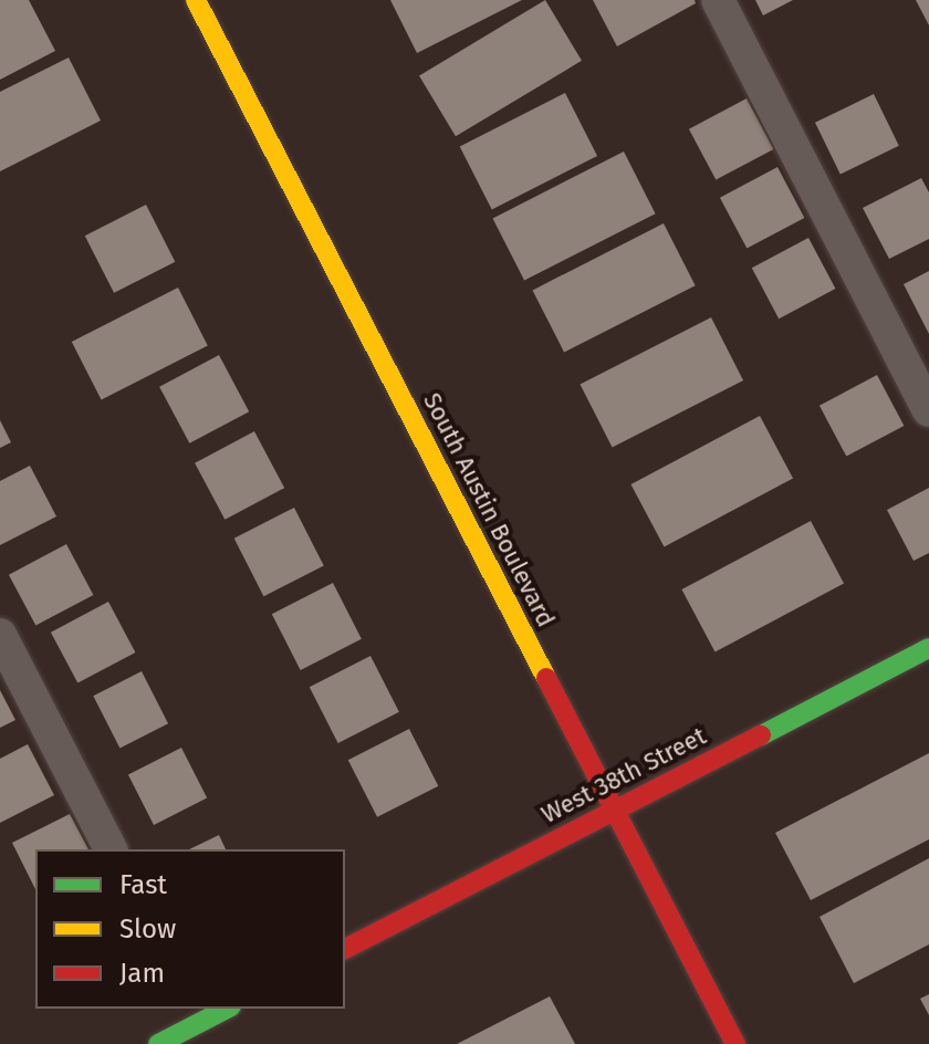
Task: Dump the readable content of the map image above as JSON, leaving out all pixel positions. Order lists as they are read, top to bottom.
{
  "streets": {
    "street": ["South Austin Boulevard", "West 38th Street"]
  },
  "crossings": [
    ["South Austin Boulevard", "West 38th Street"]
  ],
  "legend": ["Fast", "Slow", "Jam"]
}
